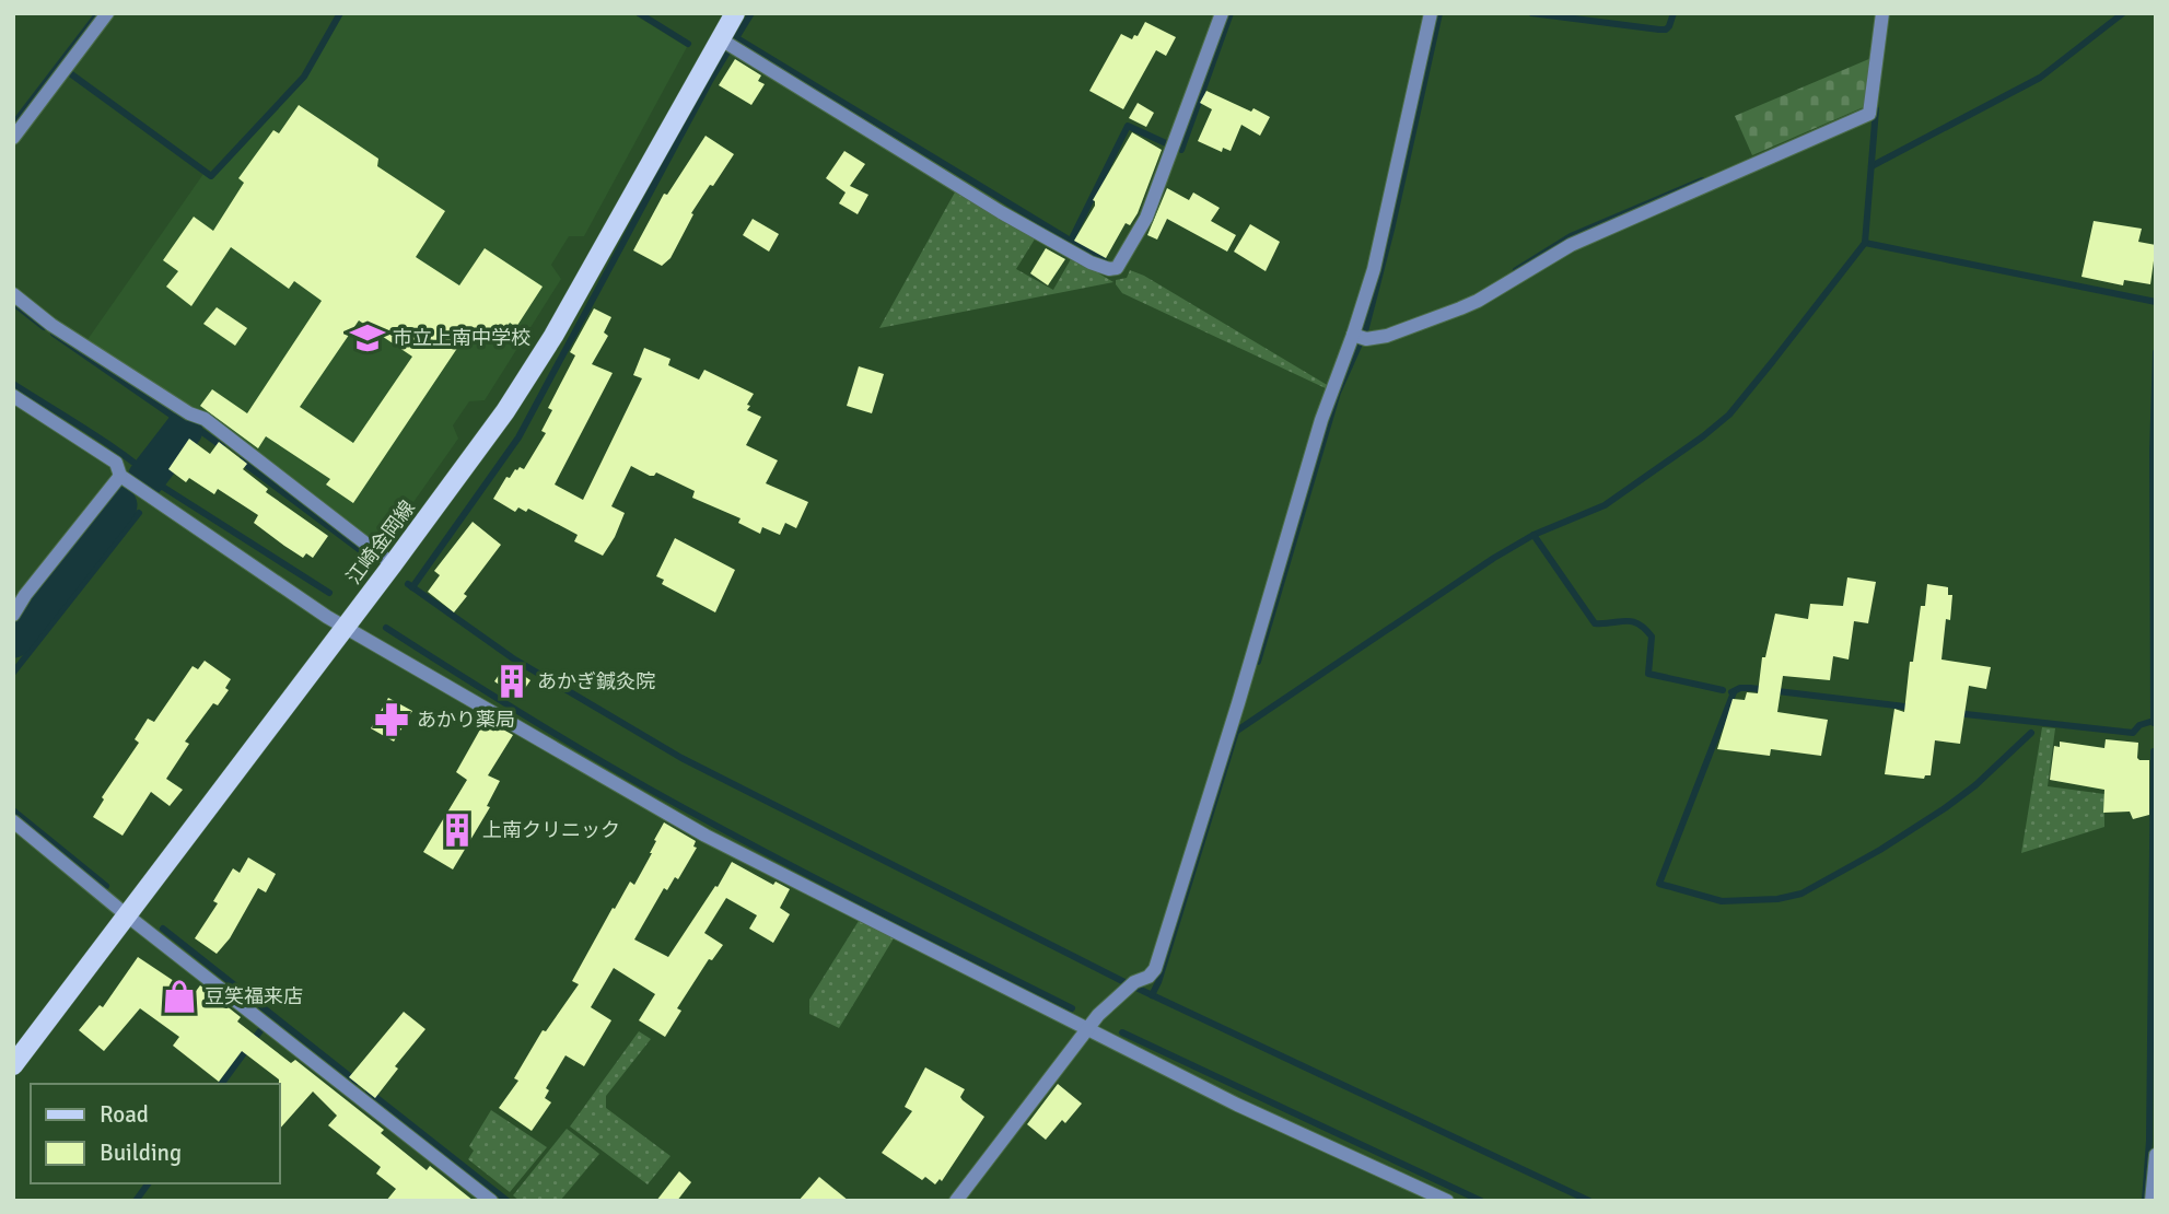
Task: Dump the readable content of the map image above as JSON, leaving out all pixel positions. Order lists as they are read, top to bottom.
{
  "streets": {
    "main road": ["江崎金岡線"]
  },
  "places": {
    "school or university": ["市立上南中学校"],
    "building": ["あかぎ鍼灸院", "上南クリニック"],
    "pharmacy": ["あかり薬局"],
    "shop": ["豆笑福来店"]
  },
  "legend": ["Road", "Building"]
}
